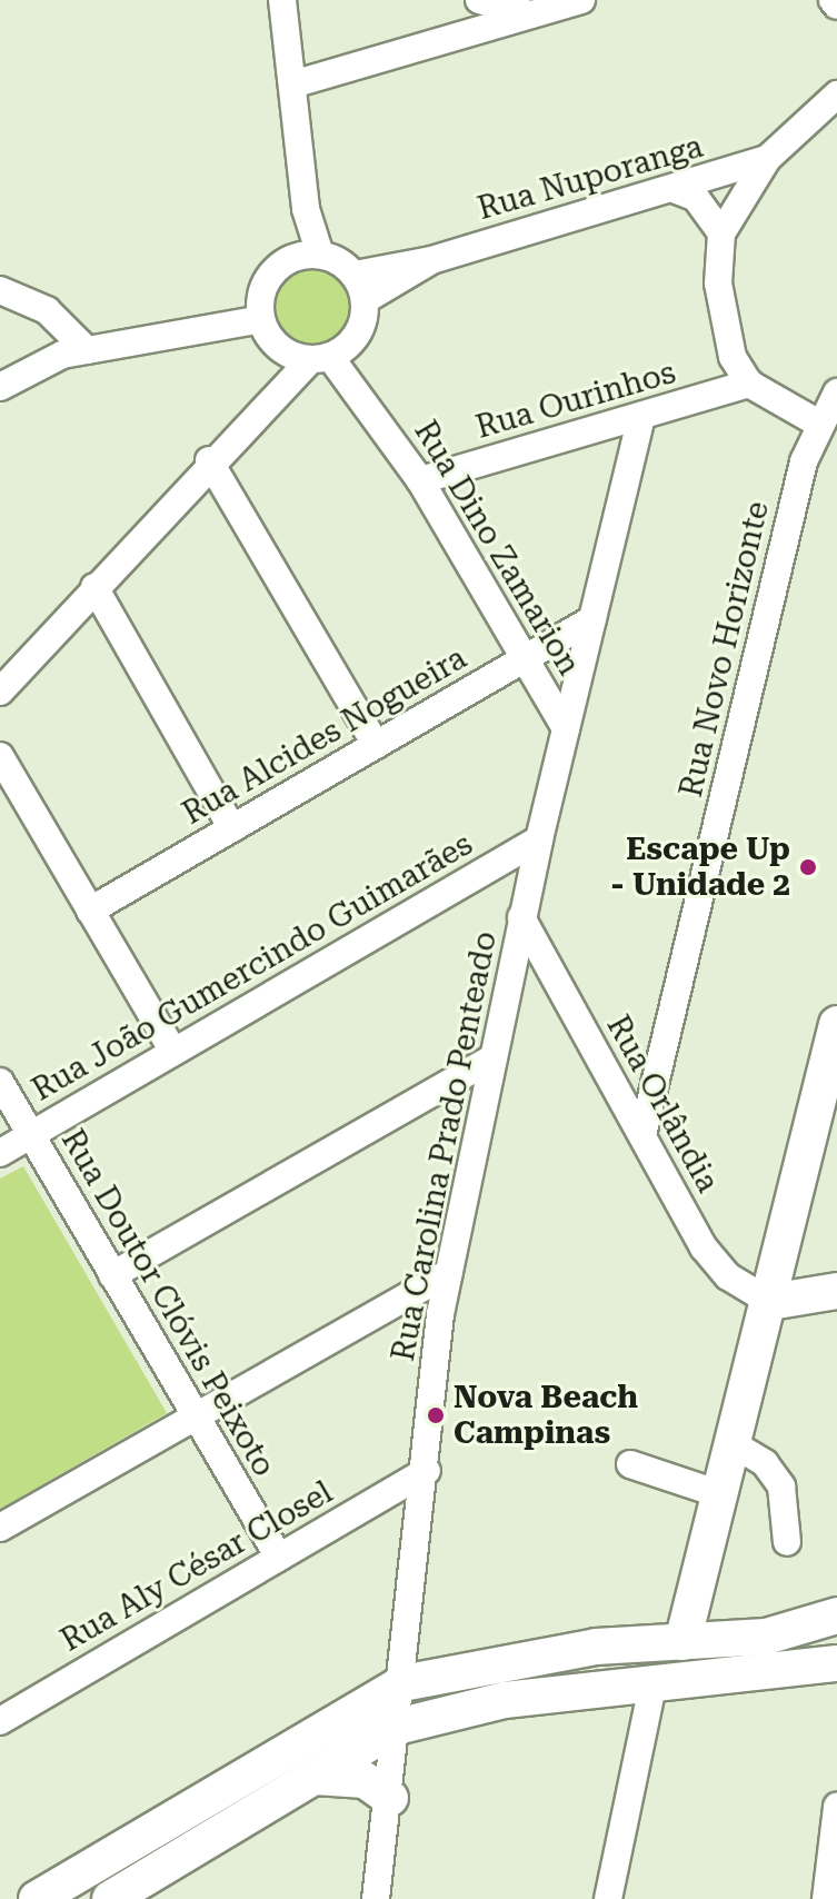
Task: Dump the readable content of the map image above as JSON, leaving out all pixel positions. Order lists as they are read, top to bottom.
{
  "streets": {
    "street": [
      "Rua Nuporanga",
      "Rua Ourinhos",
      "Rua Dino Zamarion",
      "Rua Novo Horizonte",
      "Rua Alcides Nogueira",
      "Rua João Gumercindo Guimarães",
      "Rua Orlândia",
      "Rua Carolina Prado Penteado",
      "Rua Doutor Clóvis Peixoto",
      "Rua Aly César Closel"
    ]
  },
  "crossings": [
    ["Rua Nuporanga", "Rua Dino Zamarion"],
    ["Rua Ourinhos", "Rua Dino Zamarion"],
    ["Rua Ourinhos", "Rua Carolina Prado Penteado"],
    ["Rua Dino Zamarion", "Rua Alcides Nogueira"],
    ["Rua Dino Zamarion", "Rua Carolina Prado Penteado"],
    ["Rua Novo Horizonte", "Rua Orlândia"],
    ["Rua Alcides Nogueira", "Rua Carolina Prado Penteado"],
    ["Rua João Gumercindo Guimarães", "Rua Carolina Prado Penteado"],
    ["Rua João Gumercindo Guimarães", "Rua Doutor Clóvis Peixoto"],
    ["Rua Orlândia", "Rua Carolina Prado Penteado"],
    ["Rua Carolina Prado Penteado", "Rua Aly César Closel"],
    ["Rua Doutor Clóvis Peixoto", "Rua Aly César Closel"]
  ],
  "places": ["Escape Up - Unidade 2", "Nova Beach Campinas"]
}
